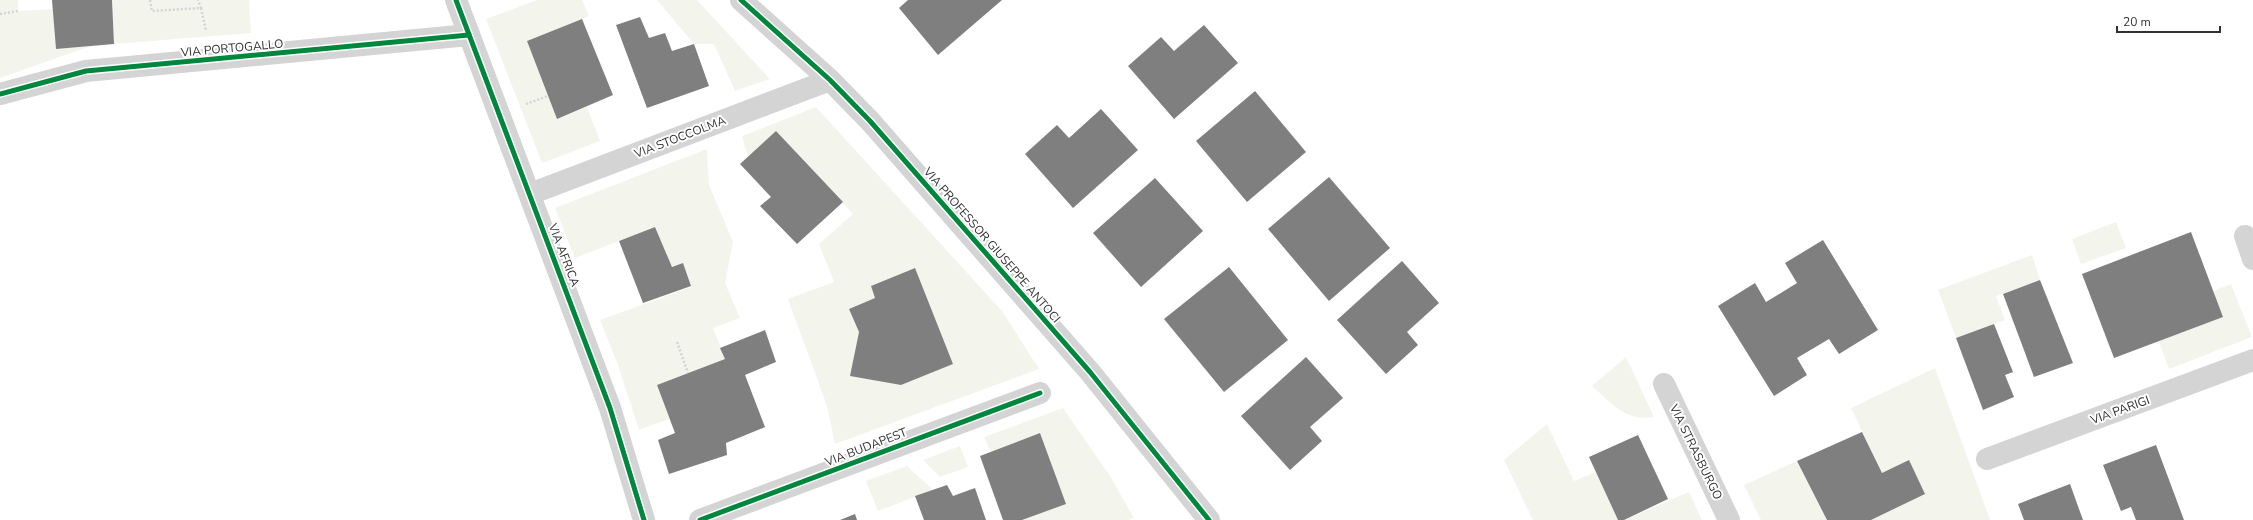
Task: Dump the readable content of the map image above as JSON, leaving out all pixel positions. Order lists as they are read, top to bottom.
{
  "streets": {
    "street": [
      "VIA PORTOGALLO",
      "VIA STOCCOLMA",
      "VIA PROFESSOR GIUSEPPE ANTOCI",
      "VIA AFRICA",
      "VIA PARIGI",
      "VIA BUDAPEST",
      "VIA STRASBURGO"
    ]
  },
  "crossings": [
    ["VIA PORTOGALLO", "VIA AFRICA"],
    ["VIA STOCCOLMA", "VIA PROFESSOR GIUSEPPE ANTOCI"],
    ["VIA STOCCOLMA", "VIA AFRICA"]
  ],
  "scale_bar": "20 m"
}
